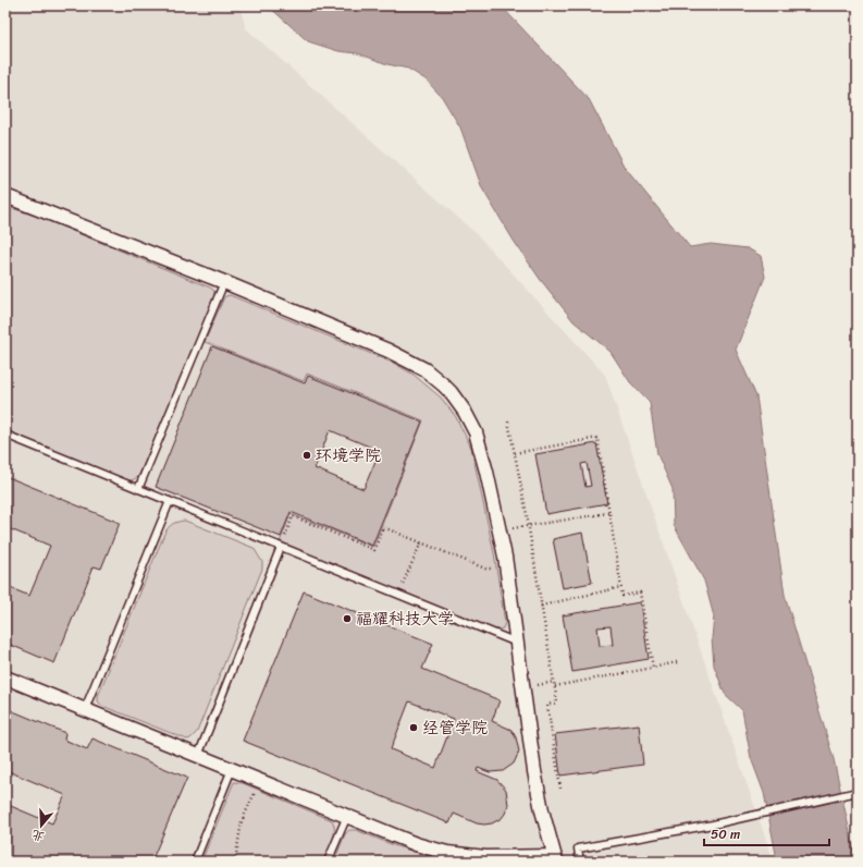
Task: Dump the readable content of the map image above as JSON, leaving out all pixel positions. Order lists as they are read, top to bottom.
{
  "places": ["环境学院", "福耀科技大学", "经管学院"],
  "scale_bar": "50 m",
  "north": "bottom"
}
